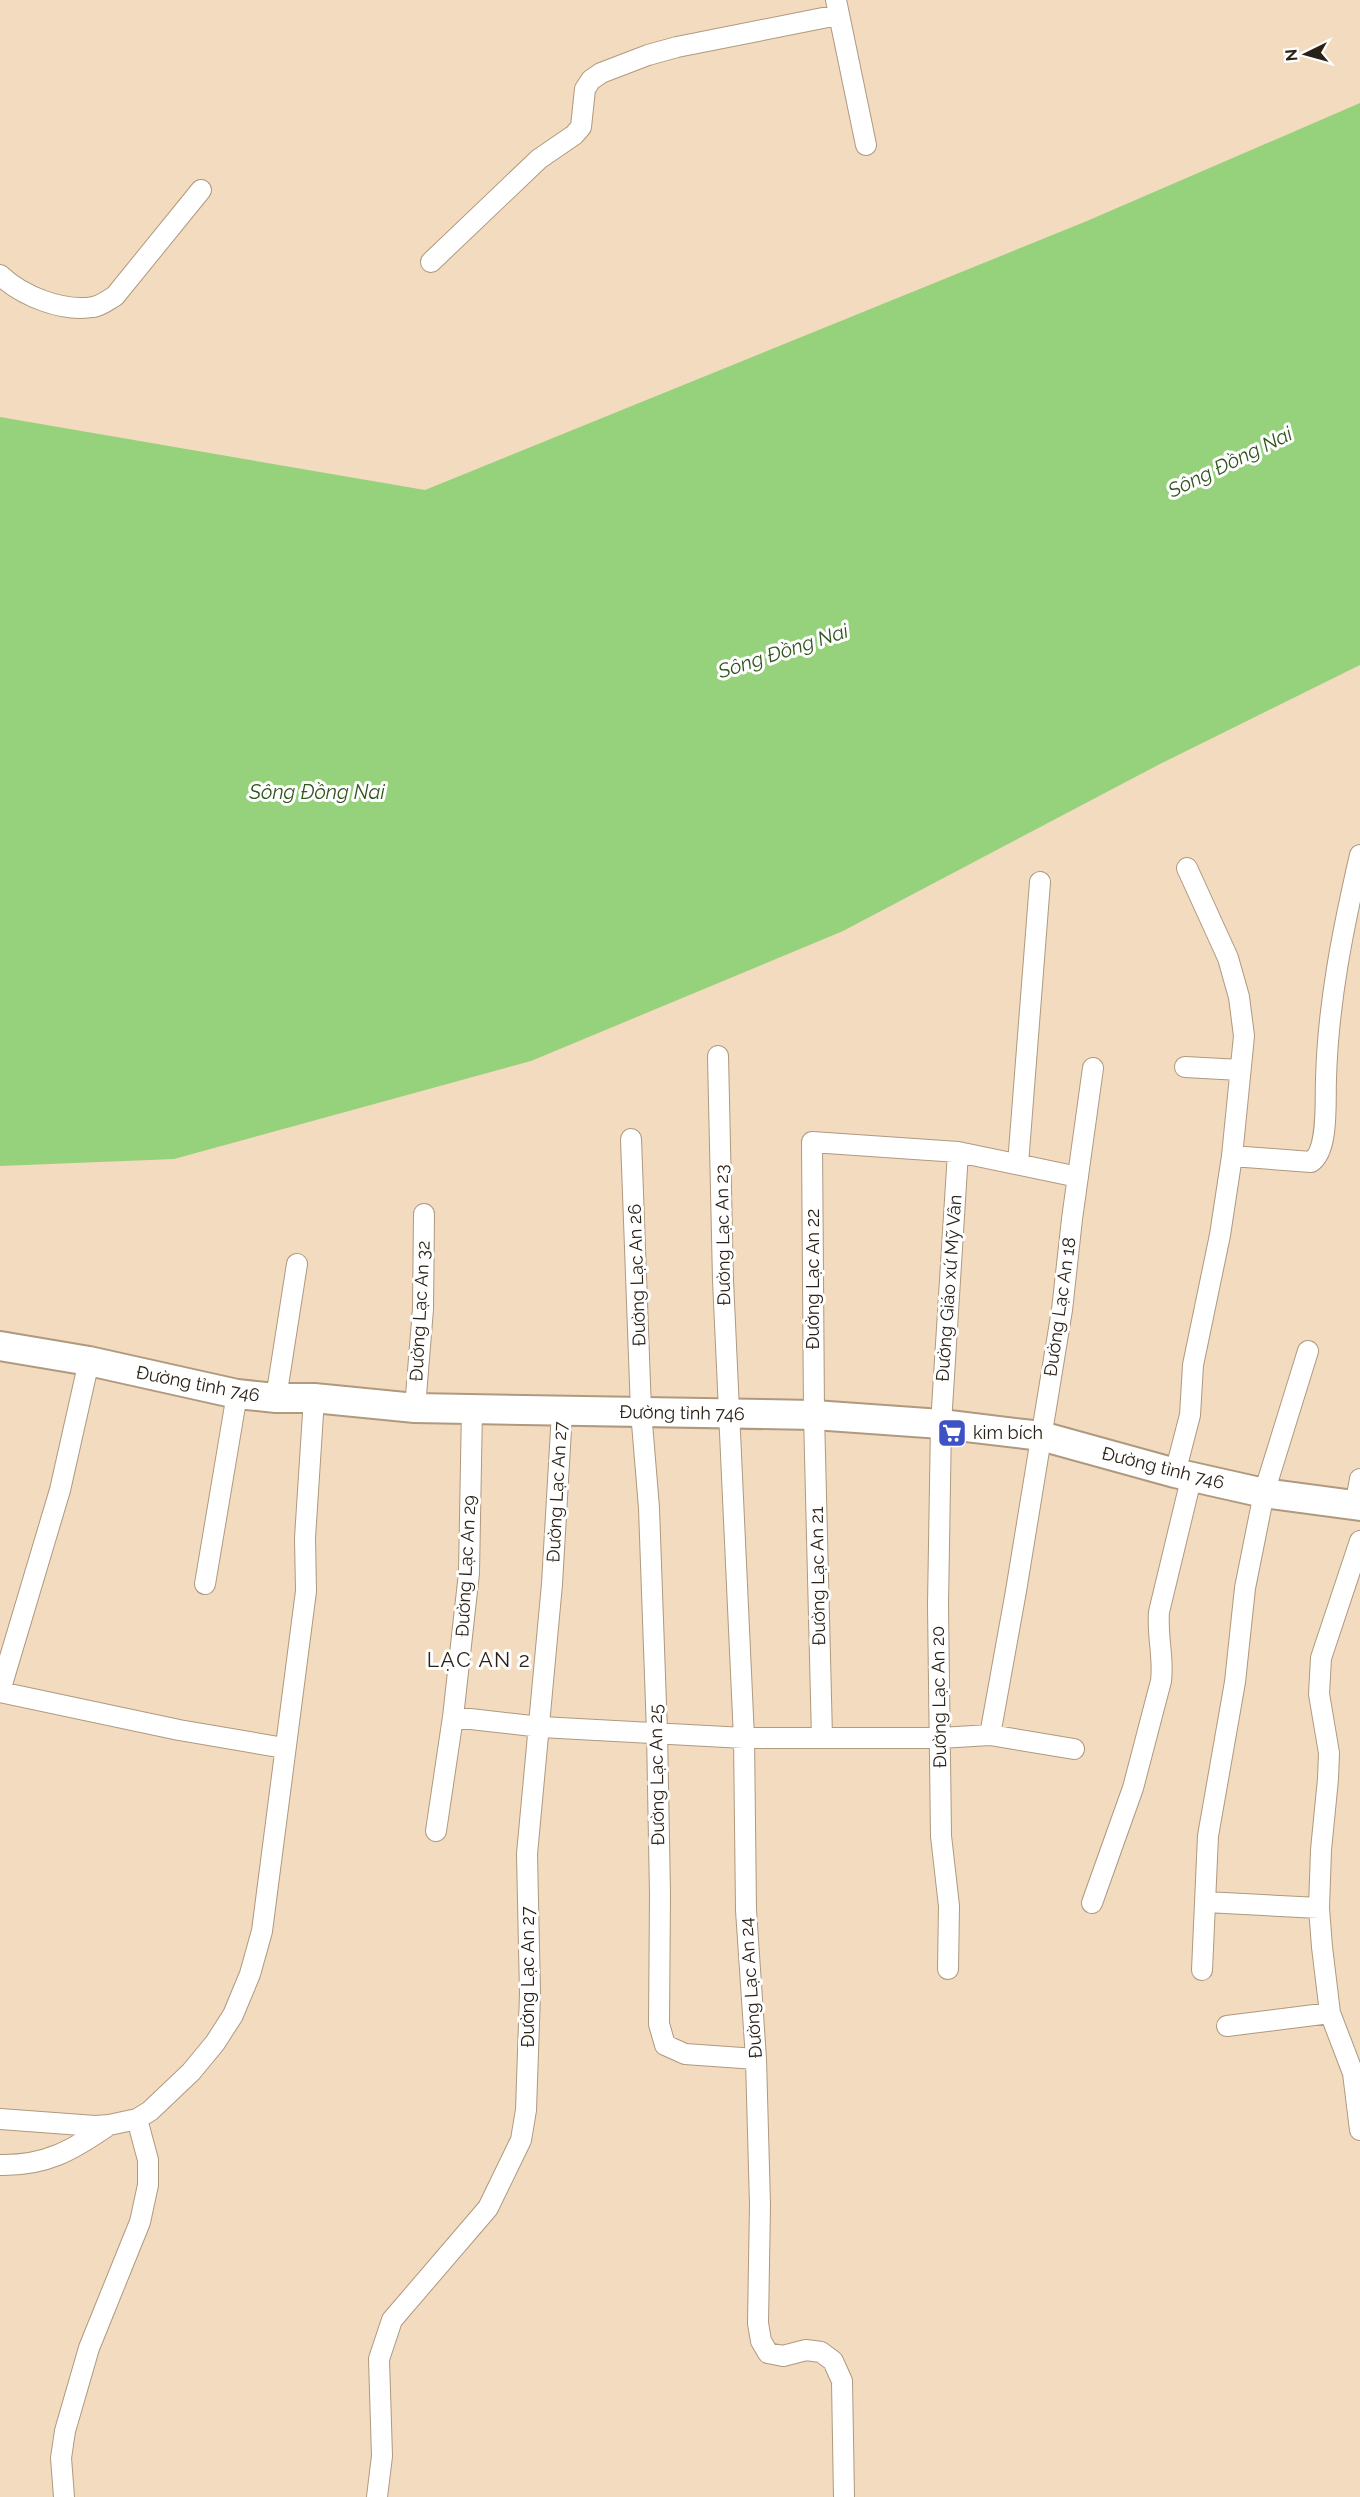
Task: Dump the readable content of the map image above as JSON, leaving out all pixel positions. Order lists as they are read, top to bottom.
{
  "streets": {
    "main road": ["Đường tỉnh 746"],
    "street": [
      "Đường Lạc An 23",
      "Đường Lạc An 26",
      "Đường Lạc An 22",
      "Đường Giáo xứ Mỹ Vân",
      "Đường Lạc An 18",
      "Đường Lạc An 32",
      "Đường Lạc An 27",
      "Đường Lạc An 29",
      "Đường Lạc An 21",
      "Đường Lạc An 20",
      "Đường Lạc An 25",
      "Đường Lạc An 24"
    ]
  },
  "crossings": [
    ["Đường Lạc An 23", "Đường tỉnh 746"],
    ["Đường Lạc An 23", "Đường Lạc An 24"],
    ["Đường Lạc An 26", "Đường tỉnh 746"],
    ["Đường Lạc An 26", "Đường Lạc An 25"],
    ["Đường Lạc An 22", "Đường Giáo xứ Mỹ Vân"],
    ["Đường Lạc An 22", "Đường tỉnh 746"],
    ["Đường Lạc An 22", "Đường Lạc An 21"],
    ["Đường Giáo xứ Mỹ Vân", "Đường tỉnh 746"],
    ["Đường Giáo xứ Mỹ Vân", "Đường Lạc An 20"],
    ["Đường Lạc An 18", "Đường tỉnh 746"],
    ["Đường Lạc An 32", "Đường tỉnh 746"],
    ["Đường tỉnh 746", "Đường Lạc An 27"],
    ["Đường tỉnh 746", "Đường Lạc An 29"],
    ["Đường tỉnh 746", "Đường Lạc An 21"],
    ["Đường tỉnh 746", "Đường Lạc An 20"],
    ["Đường tỉnh 746", "Đường Lạc An 25"],
    ["Đường tỉnh 746", "Đường Lạc An 24"],
    ["Đường Lạc An 25", "Đường Lạc An 24"]
  ],
  "districts": ["LẠC AN 2"],
  "water": ["Sông Đồng Nai"],
  "places": {
    "supermarket": ["kim bích"]
  },
  "north": "left"
}
